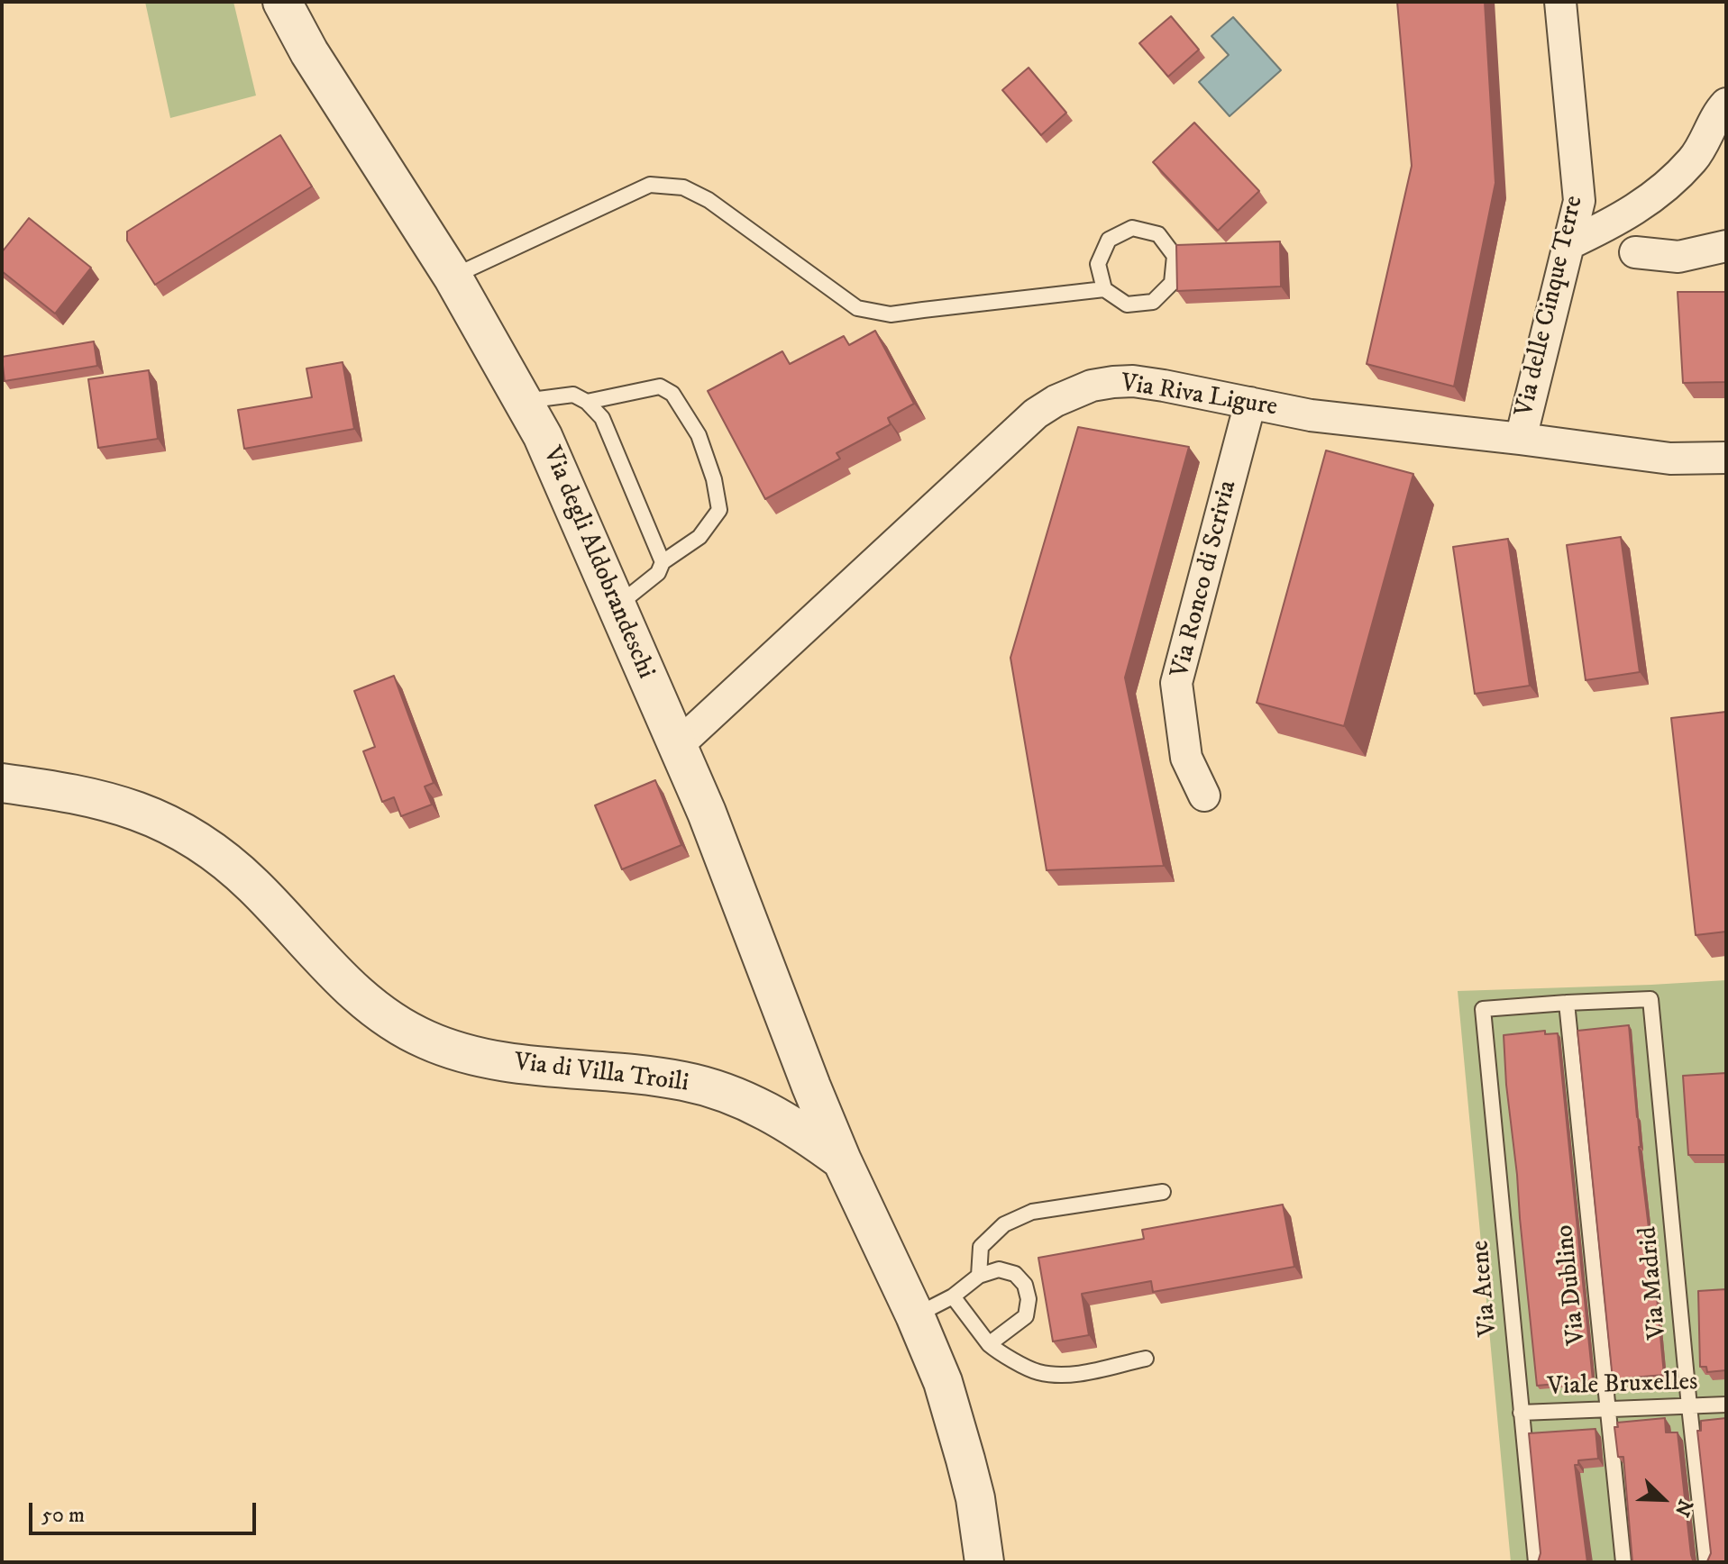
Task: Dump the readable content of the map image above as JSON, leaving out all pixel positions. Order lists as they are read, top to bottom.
{
  "streets": {
    "street": [
      "Via delle Cinque Terre",
      "Via Riva Ligure",
      "Via degli Aldobrandeschi",
      "Via Ronco di Scrivia",
      "Via di Villa Troili"
    ],
    "lane": [
      "Via Madrid",
      "Via Dublino",
      "Via Atene",
      "Viale Bruxelles"
    ]
  },
  "crossings": [
    ["Via delle Cinque Terre", "Via Riva Ligure"],
    ["Via Riva Ligure", "Via degli Aldobrandeschi"],
    ["Via Riva Ligure", "Via Ronco di Scrivia"],
    ["Via degli Aldobrandeschi", "Via di Villa Troili"],
    ["Via Madrid", "Via Dublino"],
    ["Via Madrid", "Via Atene"],
    ["Via Madrid", "Viale Bruxelles"],
    ["Via Dublino", "Via Atene"],
    ["Via Dublino", "Viale Bruxelles"],
    ["Via Atene", "Viale Bruxelles"]
  ],
  "scale_bar": "50 m",
  "north": "bottom right"
}
